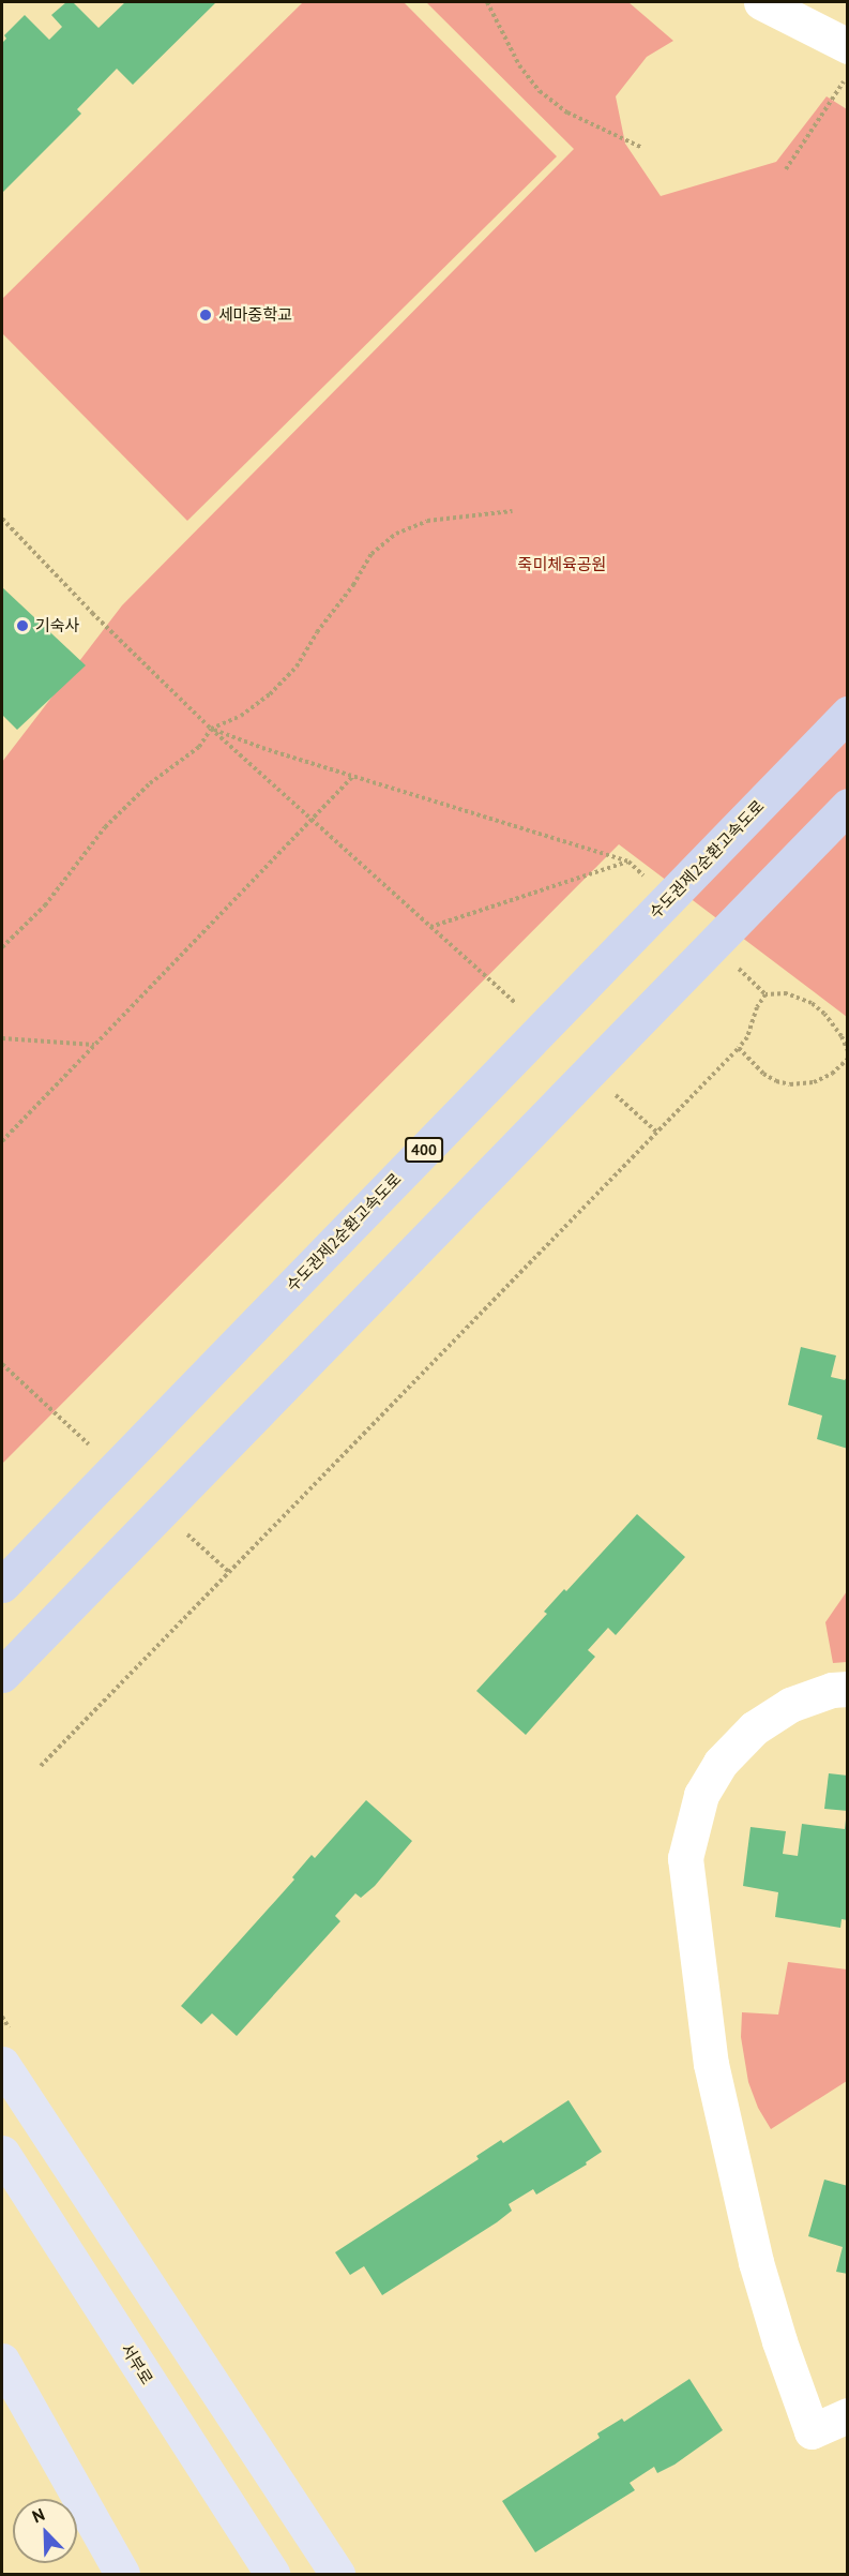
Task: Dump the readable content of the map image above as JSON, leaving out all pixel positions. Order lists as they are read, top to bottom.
{
  "streets": {
    "highway": ["수도권제2순환고속도로", "400"],
    "main road": ["서부로"]
  },
  "parks": ["죽미체육공원"],
  "places": ["세마중학교", "기숙사"],
  "north": "top left"
}
